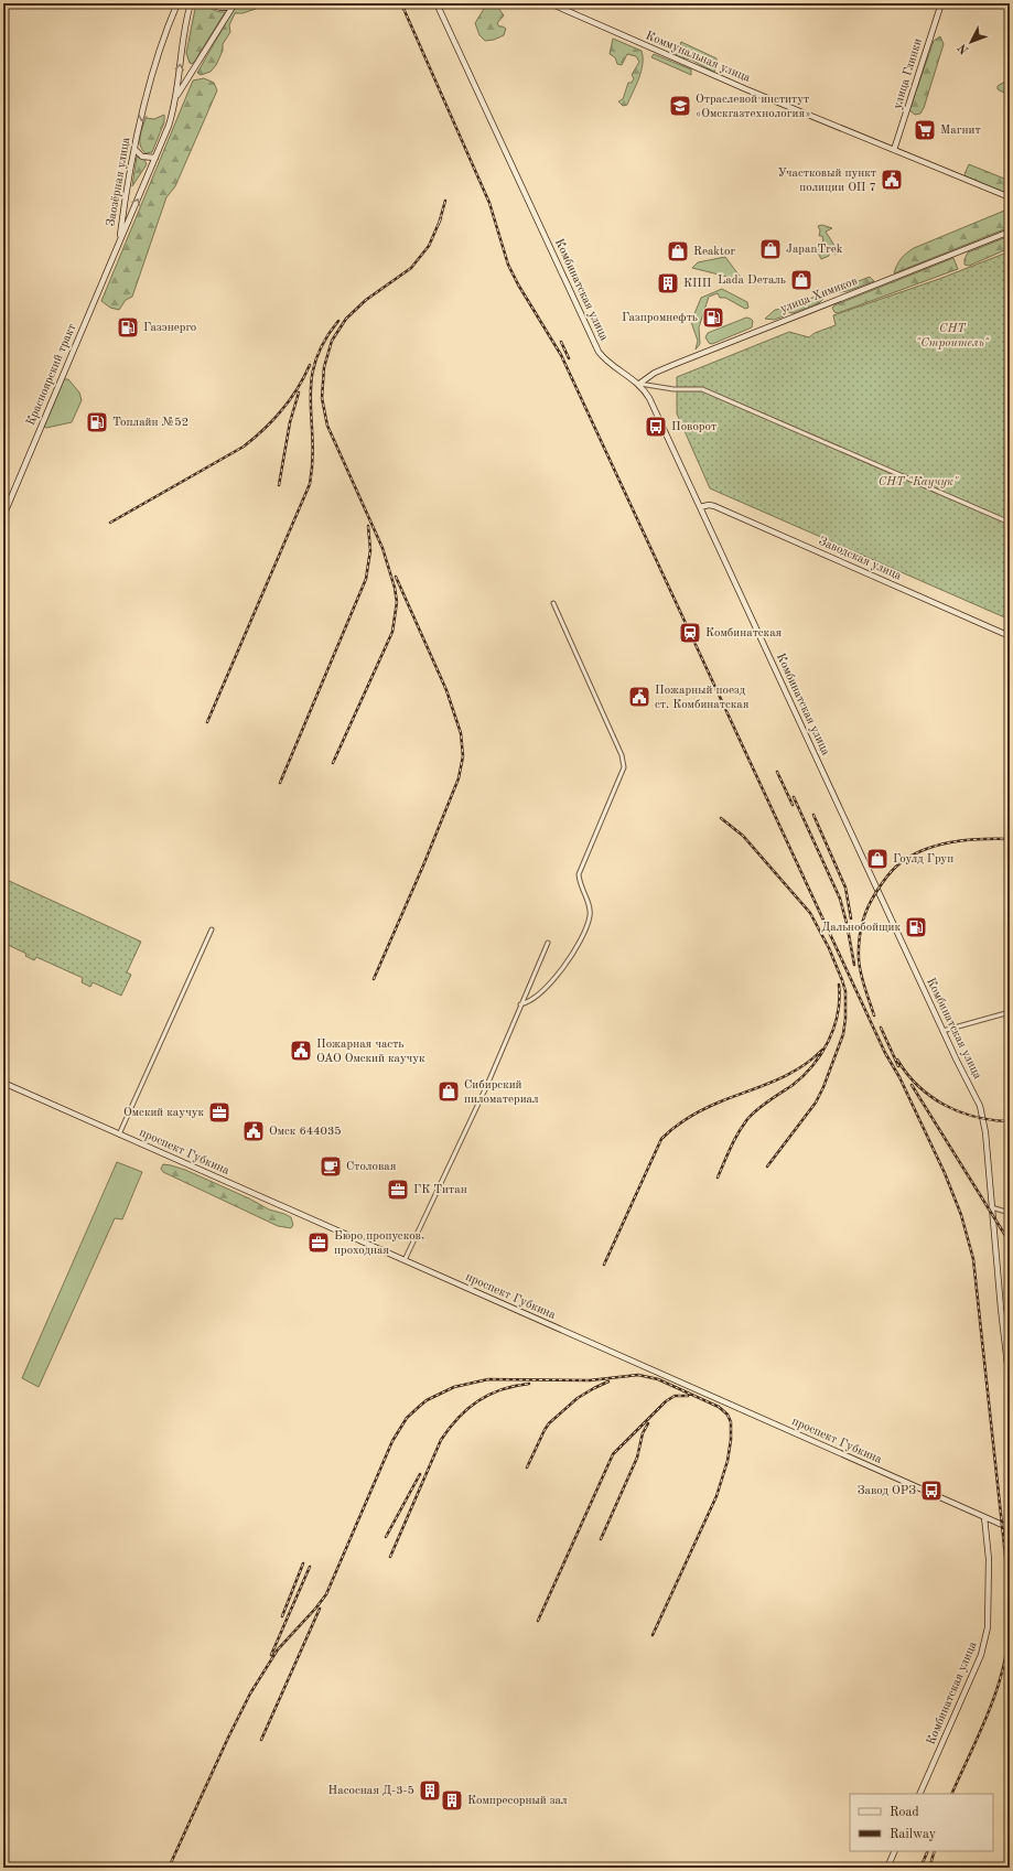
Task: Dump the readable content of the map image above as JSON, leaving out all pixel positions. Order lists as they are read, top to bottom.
{
  "streets": {
    "main road": [
      "Коммунальная улица",
      "улица Глинки",
      "Заозёрная улица",
      "Комбинатская улица",
      "улица Химиков",
      "Красноярский тракт",
      "Заводская улица",
      "проспект Губкина"
    ]
  },
  "crossings": [
    ["Коммунальная улица", "улица Глинки"],
    ["Заозёрная улица", "Красноярский тракт"],
    ["Комбинатская улица", "улица Химиков"],
    ["Комбинатская улица", "Заводская улица"],
    ["Комбинатская улица", "проспект Губкина"]
  ],
  "parks": ["СНТ \"Строитель\"", "СНТ \"Каучук\""],
  "places": {
    "school or university": ["Отраслевой институт «Омскгазтехнология»"],
    "supermarket": ["Магнит"],
    "public building": [
      "Участковый пункт полиции ОП 7",
      "Пожарный поезд ст. Комбинатская",
      "Пожарная часть ОАО Омский каучук",
      "Омск 644035"
    ],
    "shop": [
      "JapanTrek",
      "Reaktor",
      "Lada Dеталь",
      "Гоулд Груп",
      "Сибирский пиломатериал"
    ],
    "building": ["КПП", "Насосная Д-3-5", "Компресорный зал"],
    "fuel station": [
      "Газпромнефть",
      "Газэнерго",
      "Топлайн №52",
      "Дальнобойщик"
    ],
    "bus stop": ["Поворот", "Завод ОРЗ"],
    "station": ["Комбинатская"],
    "office": ["Омский каучук", "ГК Титан", "Бюро пропусков, проходная"],
    "cafe": ["Столовая"]
  },
  "legend": ["Road", "Railway"],
  "north": "bottom left"
}
